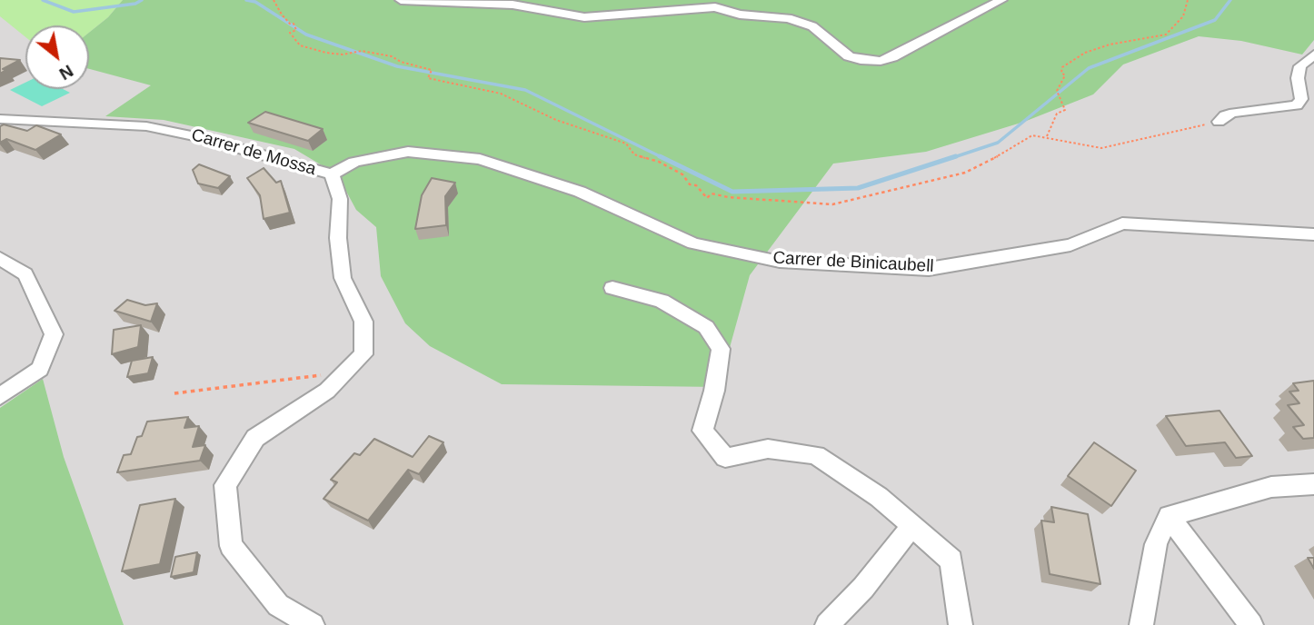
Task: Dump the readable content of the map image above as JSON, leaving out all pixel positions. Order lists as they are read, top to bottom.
{
  "streets": {
    "street": ["Carrer de Mossa", "Carrer de Binicaubell"]
  },
  "crossings": [
    ["Carrer de Mossa", "Carrer de Binicaubell"]
  ],
  "north": "bottom right"
}
